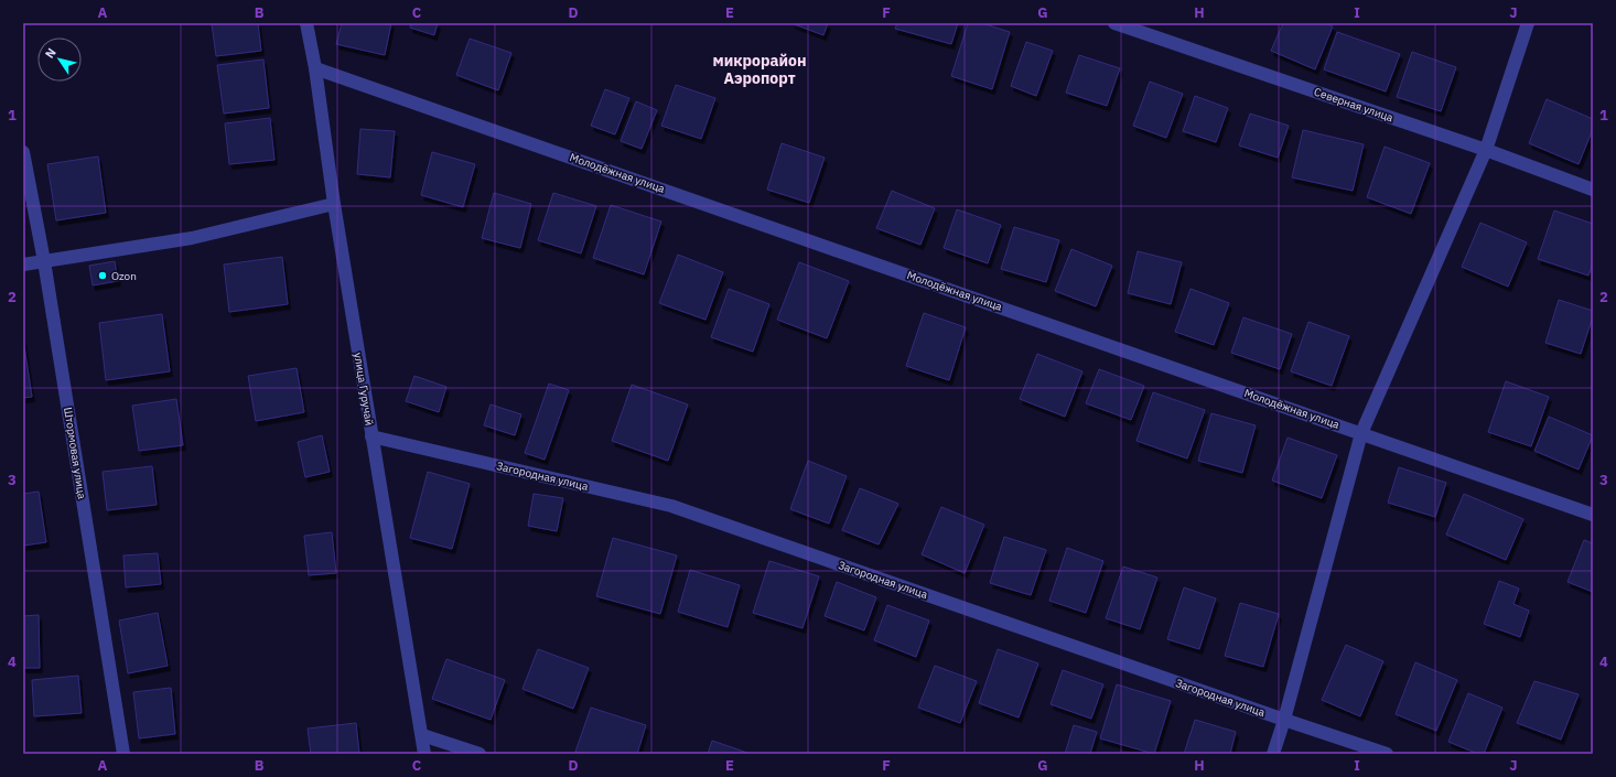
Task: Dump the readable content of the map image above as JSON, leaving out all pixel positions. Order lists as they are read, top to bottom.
{
  "streets": {
    "street": [
      "Северная улица",
      "Молодёжная улица",
      "улица Гуручай",
      "Штормовая улица",
      "Загородная улица"
    ]
  },
  "crossings": [
    ["Молодёжная улица", "улица Гуручай"],
    ["улица Гуручай", "Загородная улица"]
  ],
  "districts": ["микрорайон Аэропорт"],
  "places": ["Ozon"],
  "north": "top left",
  "grid": {
    "columns": [
      "A",
      "B",
      "C",
      "D",
      "E",
      "F",
      "G",
      "H",
      "I",
      "J"
    ],
    "rows": [
      "1",
      "2",
      "3",
      "4"
    ]
  }
}
